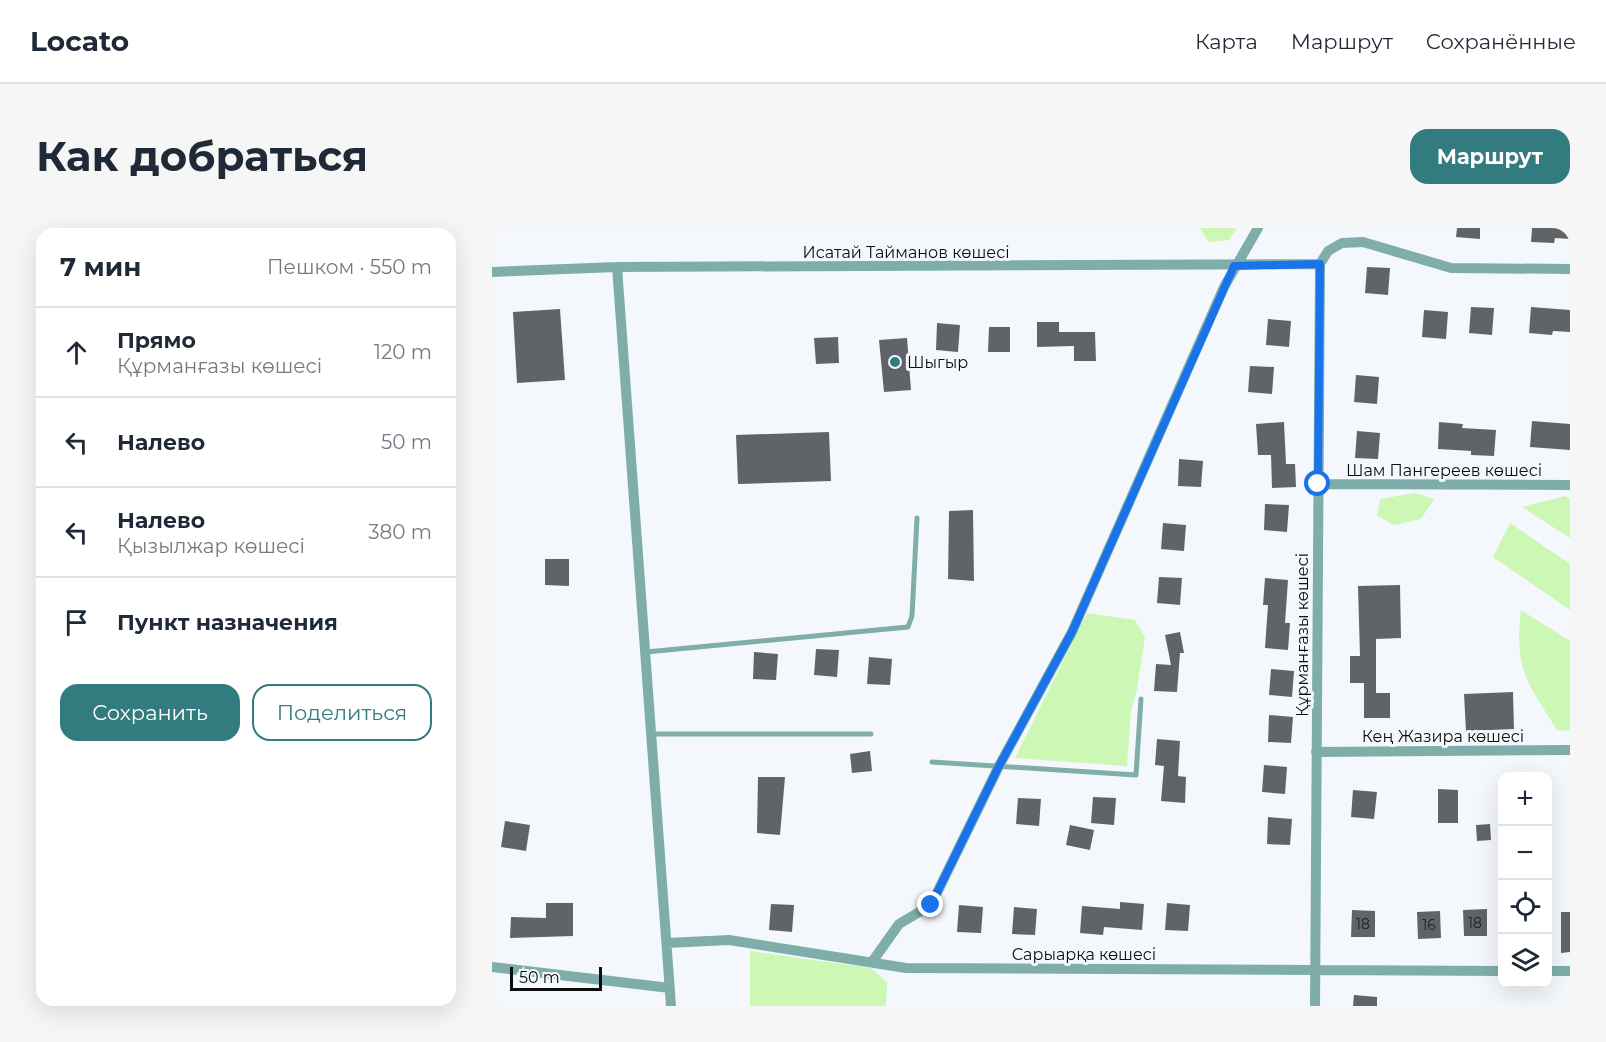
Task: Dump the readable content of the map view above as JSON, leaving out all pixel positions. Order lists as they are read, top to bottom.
{
  "streets": {
    "street": [
      "Исатай Тайманов көшесі",
      "Шам Пангереев көшесі",
      "Құрманғазы көшесі",
      "Кең Жазира көшесі",
      "Сарыарқа көшесі"
    ]
  },
  "crossings": [
    ["Исатай Тайманов көшесі", "Құрманғазы көшесі"],
    ["Шам Пангереев көшесі", "Құрманғазы көшесі"],
    ["Құрманғазы көшесі", "Кең Жазира көшесі"],
    ["Құрманғазы көшесі", "Сарыарқа көшесі"]
  ],
  "places": ["Шыгыр"],
  "house_numbers": ["18", "18", "16"],
  "scale_bar": "50 m",
  "page": {
    "header": "Locato",
    "nav": ["Карта", "Маршрут", "Сохранённые"],
    "buttons": [
      "Маршрут",
      ["Сохранить", "Поделиться"]
    ],
    "title": "Как добраться",
    "heading": ["7 мин", "Пешком · 550 m"],
    "list": [
      ["Прямо", "Құрманғазы көшесі", "120 m"],
      ["Налево", "50 m"],
      ["Налево", "Қызылжар көшесі", "380 m"],
      "Пункт назначения"
    ],
    "map_buttons": ["+", "−"],
    "scale": "50 m"
  }
}
